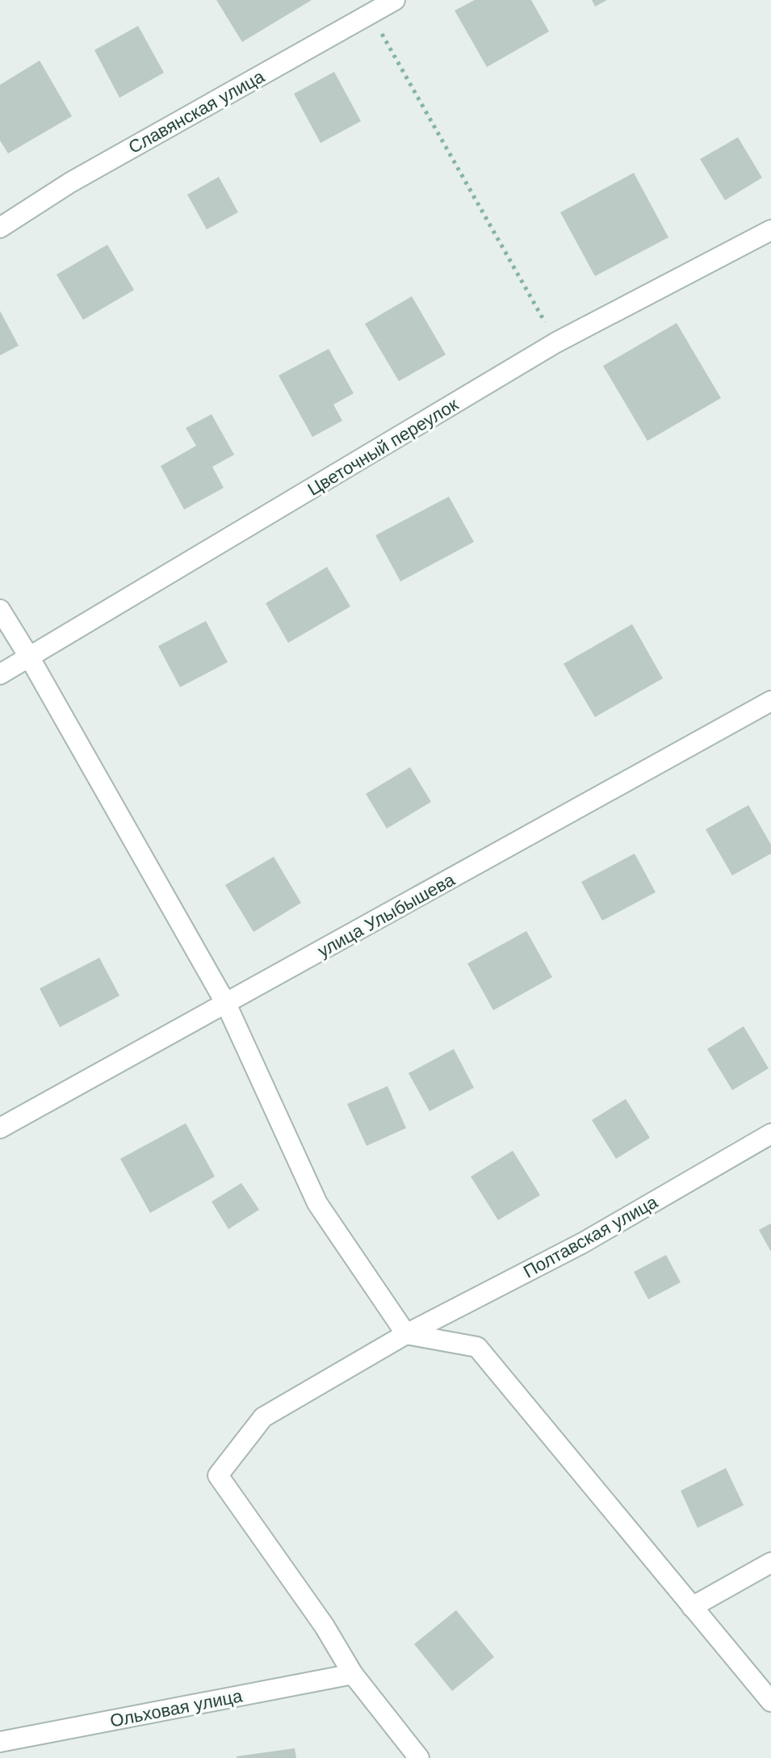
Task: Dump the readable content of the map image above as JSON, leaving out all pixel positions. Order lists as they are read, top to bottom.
{
  "streets": {
    "street": [
      "Славянская улица",
      "Цветочный переулок",
      "улица Улыбышева",
      "Полтавская улица",
      "Ольховая улица"
    ]
  },
  "crossings": [
    ["Полтавская улица", "Ольховая улица"]
  ]
}
